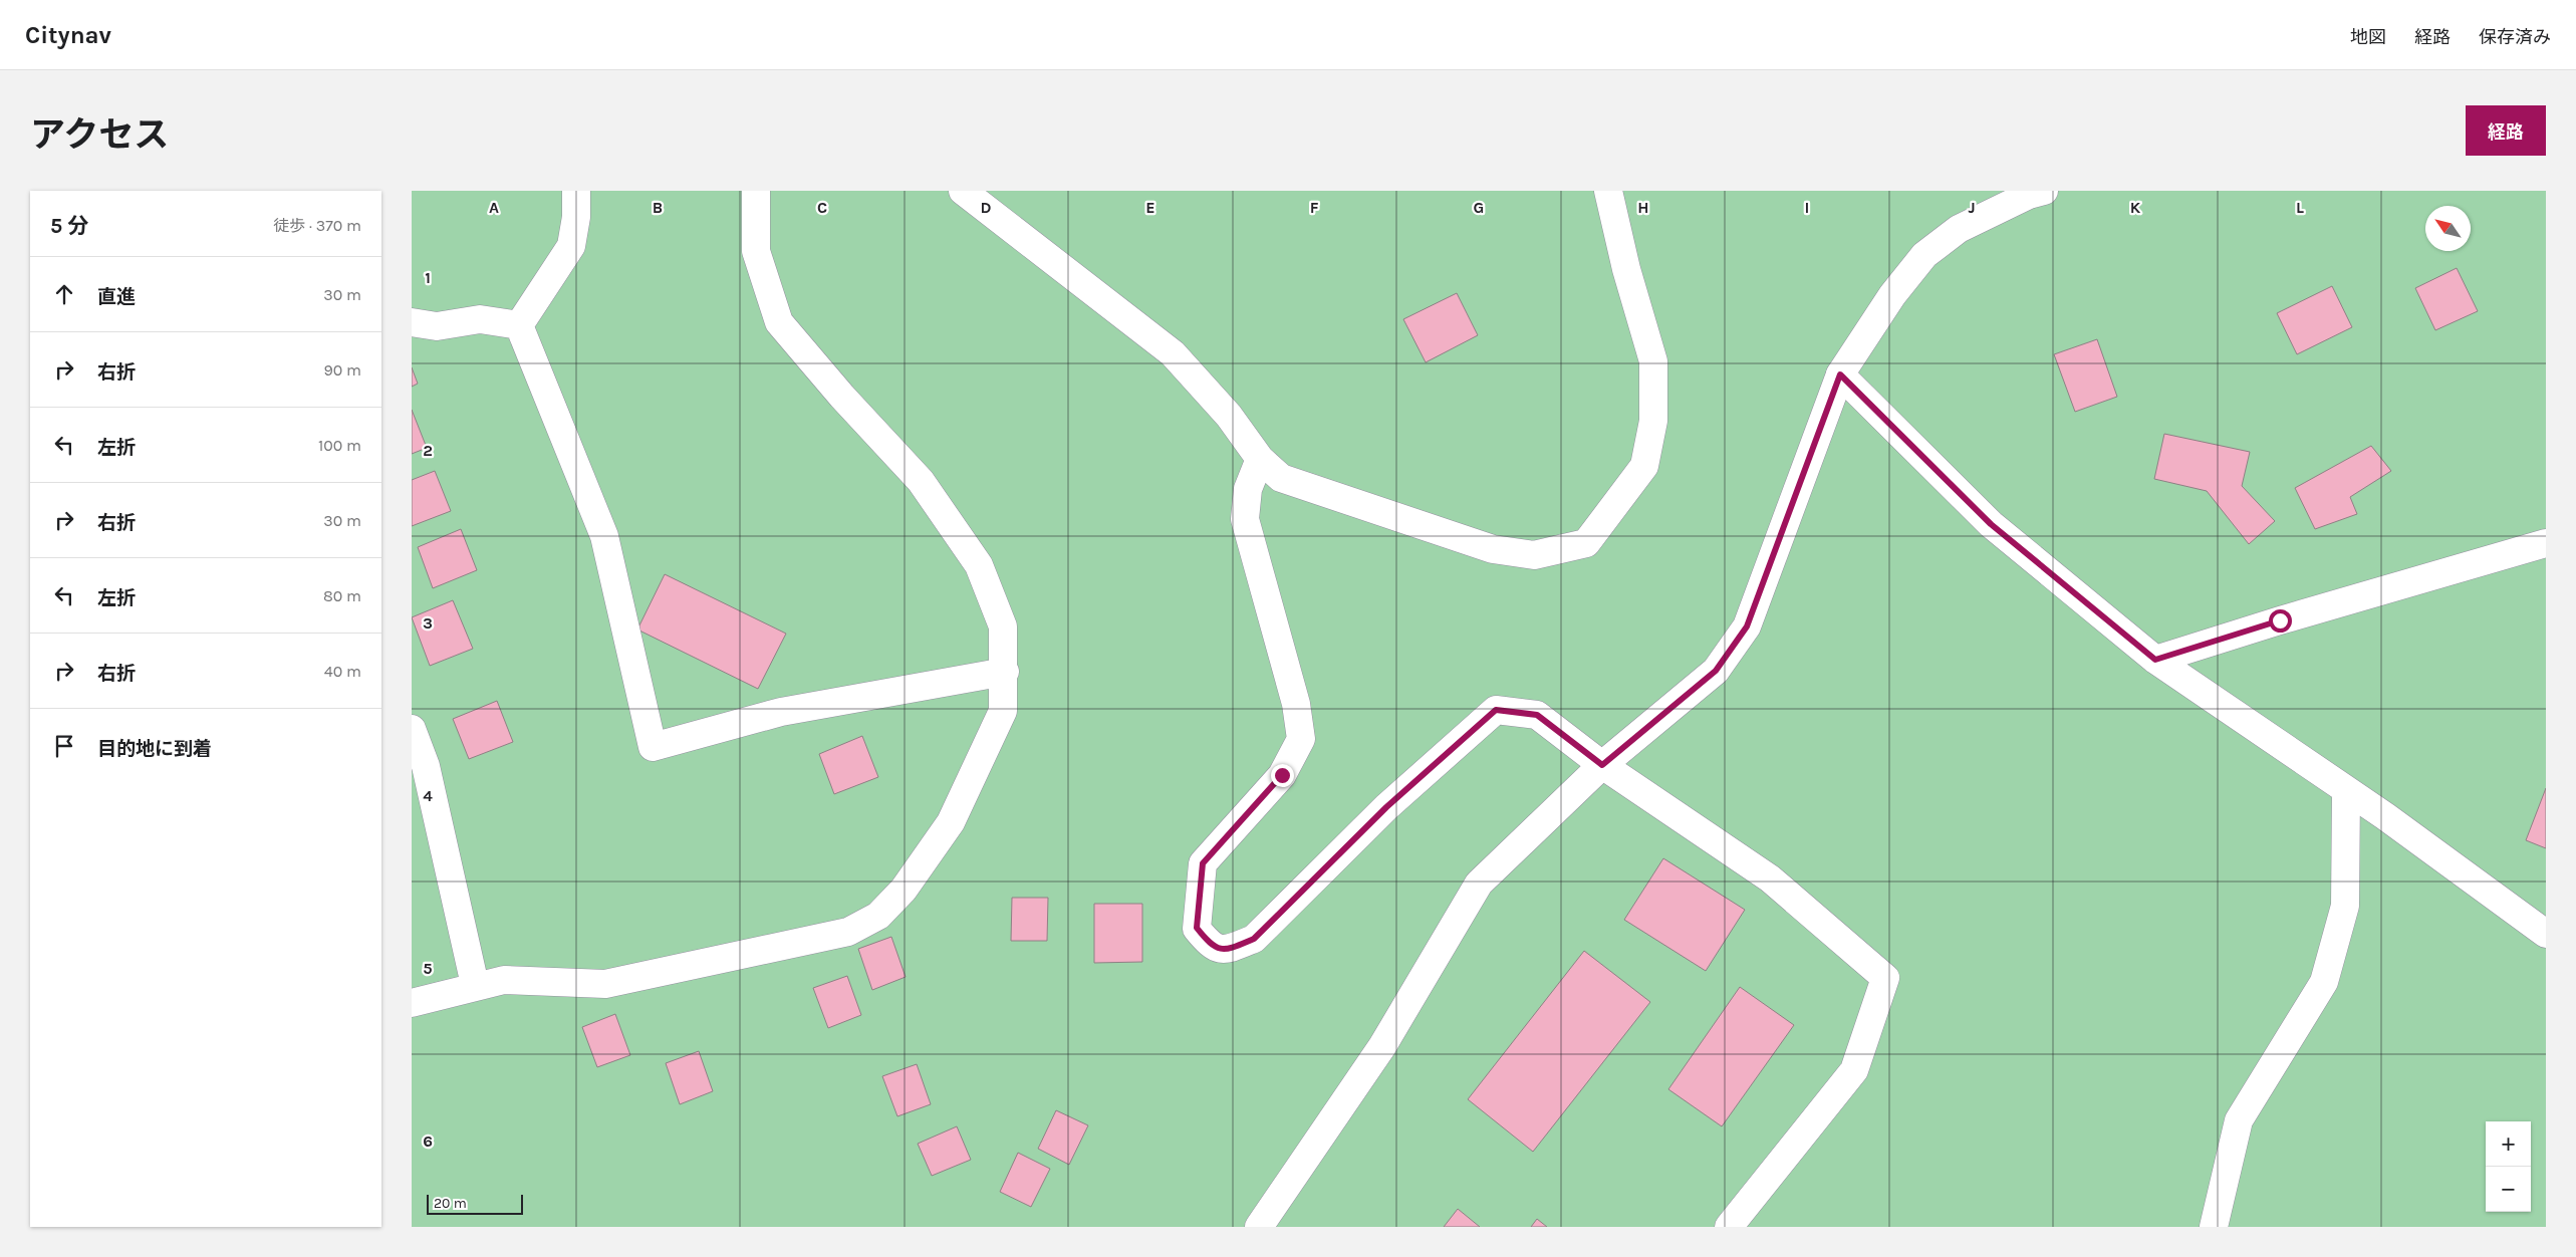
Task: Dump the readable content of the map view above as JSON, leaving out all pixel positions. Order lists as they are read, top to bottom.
{
  "scale_bar": "20 m",
  "north": "top left",
  "page": {
    "header": "Citynav",
    "nav": ["地図", "経路", "保存済み"],
    "title": "アクセス",
    "buttons": "経路",
    "heading": ["5 分", "徒歩 · 370 m"],
    "list": [
      ["直進", "30 m"],
      ["右折", "90 m"],
      ["左折", "100 m"],
      ["右折", "30 m"],
      ["左折", "80 m"],
      ["右折", "40 m"],
      "目的地に到着"
    ],
    "map_buttons": ["+", "−"],
    "scale": "20 m"
  },
  "grid": {
    "columns": [
      "A",
      "B",
      "C",
      "D",
      "E",
      "F",
      "G",
      "H",
      "I",
      "J",
      "K",
      "L"
    ],
    "rows": [
      "1",
      "2",
      "3",
      "4",
      "5",
      "6"
    ]
  }
}
